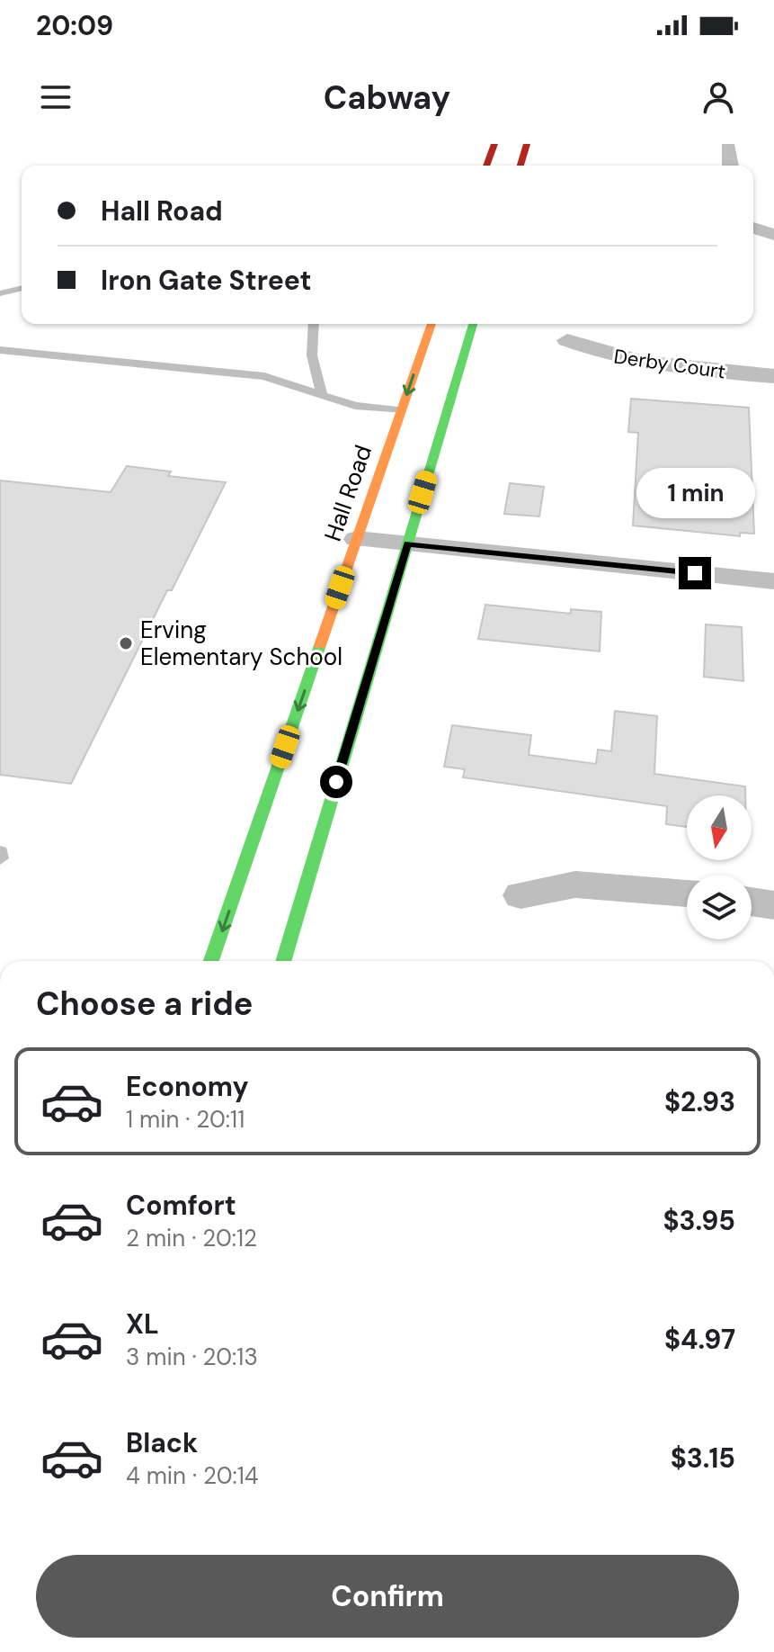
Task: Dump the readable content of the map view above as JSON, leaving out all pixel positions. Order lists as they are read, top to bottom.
{
  "streets": {
    "street": ["Derby Court", "Hall Road"]
  },
  "places": ["Erving Elementary School"],
  "north": "bottom",
  "page": {
    "status": "20:09",
    "header": "Cabway",
    "banner": ["Hall Road", "Iron Gate Street"],
    "bubble": "1 min",
    "heading": "Choose a ride",
    "list": [
      {
        "name": "Economy",
        "note": "1 min · 20:11",
        "value": "$2.93"
      },
      {
        "name": "Comfort",
        "note": "2 min · 20:12",
        "value": "$3.95"
      },
      {
        "name": "XL",
        "note": "3 min · 20:13",
        "value": "$4.97"
      },
      {
        "name": "Black",
        "note": "4 min · 20:14",
        "value": "$3.15"
      }
    ],
    "buttons": "Confirm"
  }
}
